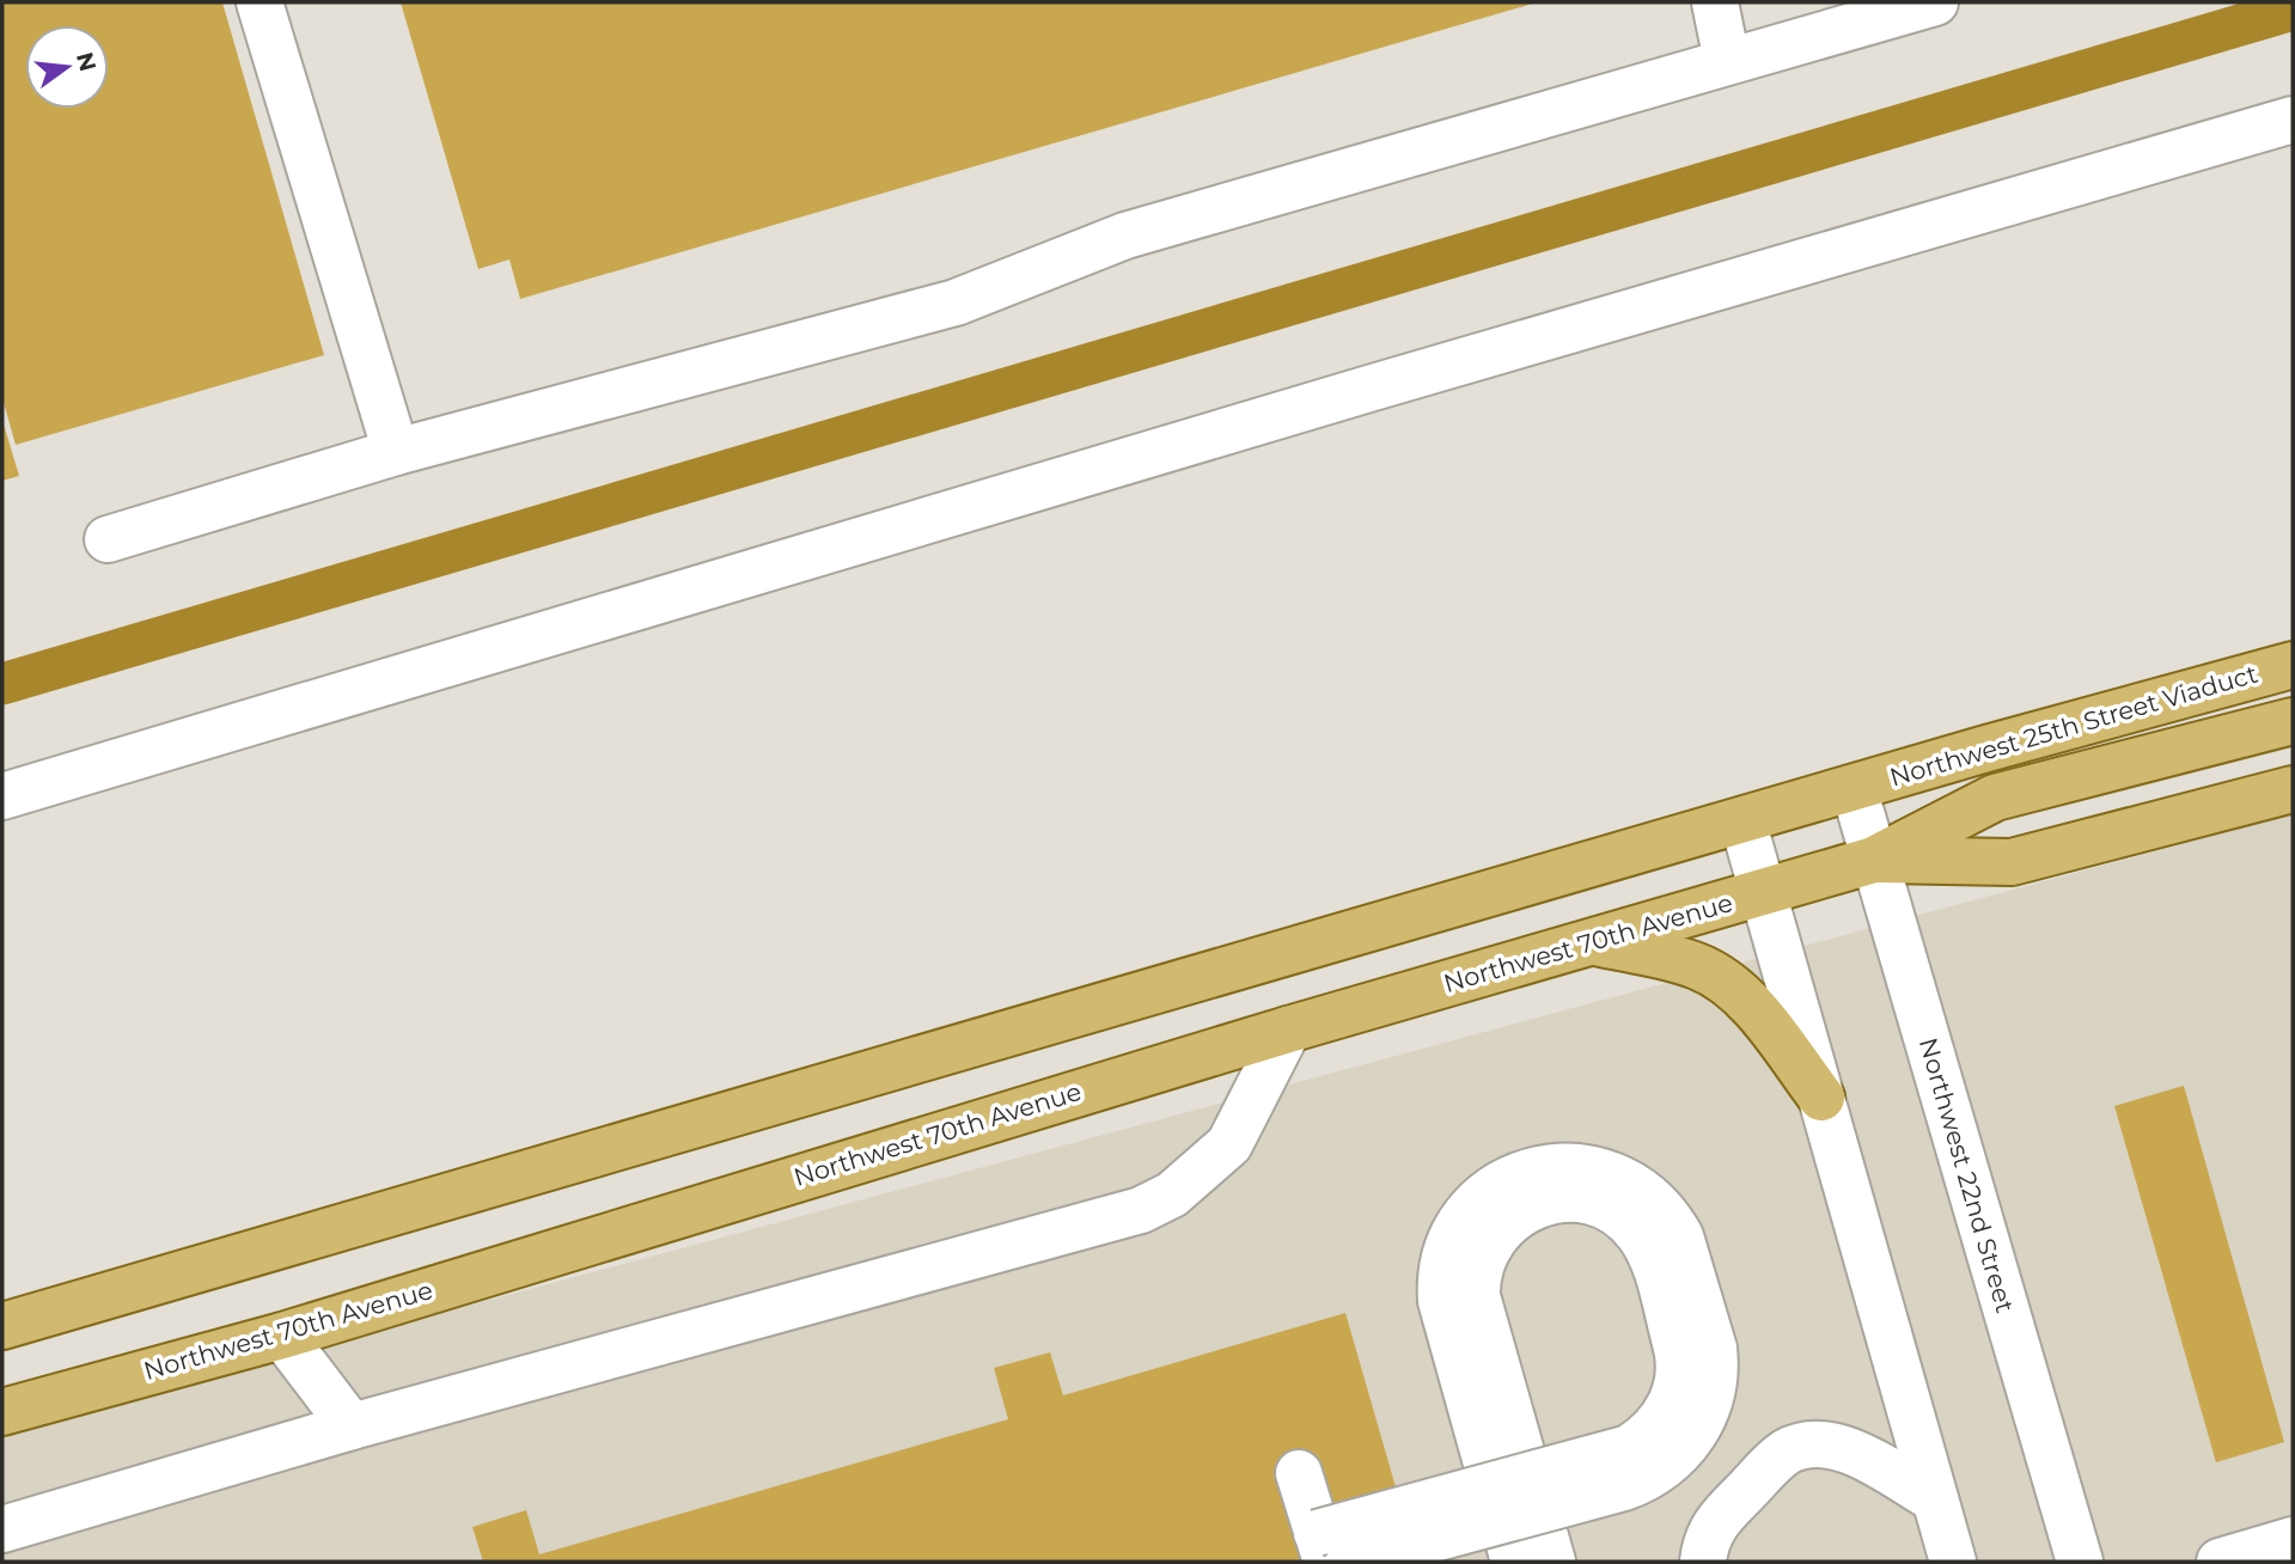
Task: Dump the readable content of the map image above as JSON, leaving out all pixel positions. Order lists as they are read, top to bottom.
{
  "streets": {
    "main road": ["Northwest 25th Street Viaduct", "Northwest 70th Avenue"],
    "street": ["Northwest 22nd Street"]
  },
  "crossings": [
    ["Northwest 25th Street Viaduct", "Northwest 70th Avenue"],
    ["Northwest 25th Street Viaduct", "Northwest 22nd Street"],
    ["Northwest 70th Avenue", "Northwest 22nd Street"]
  ],
  "north": "right"
}
